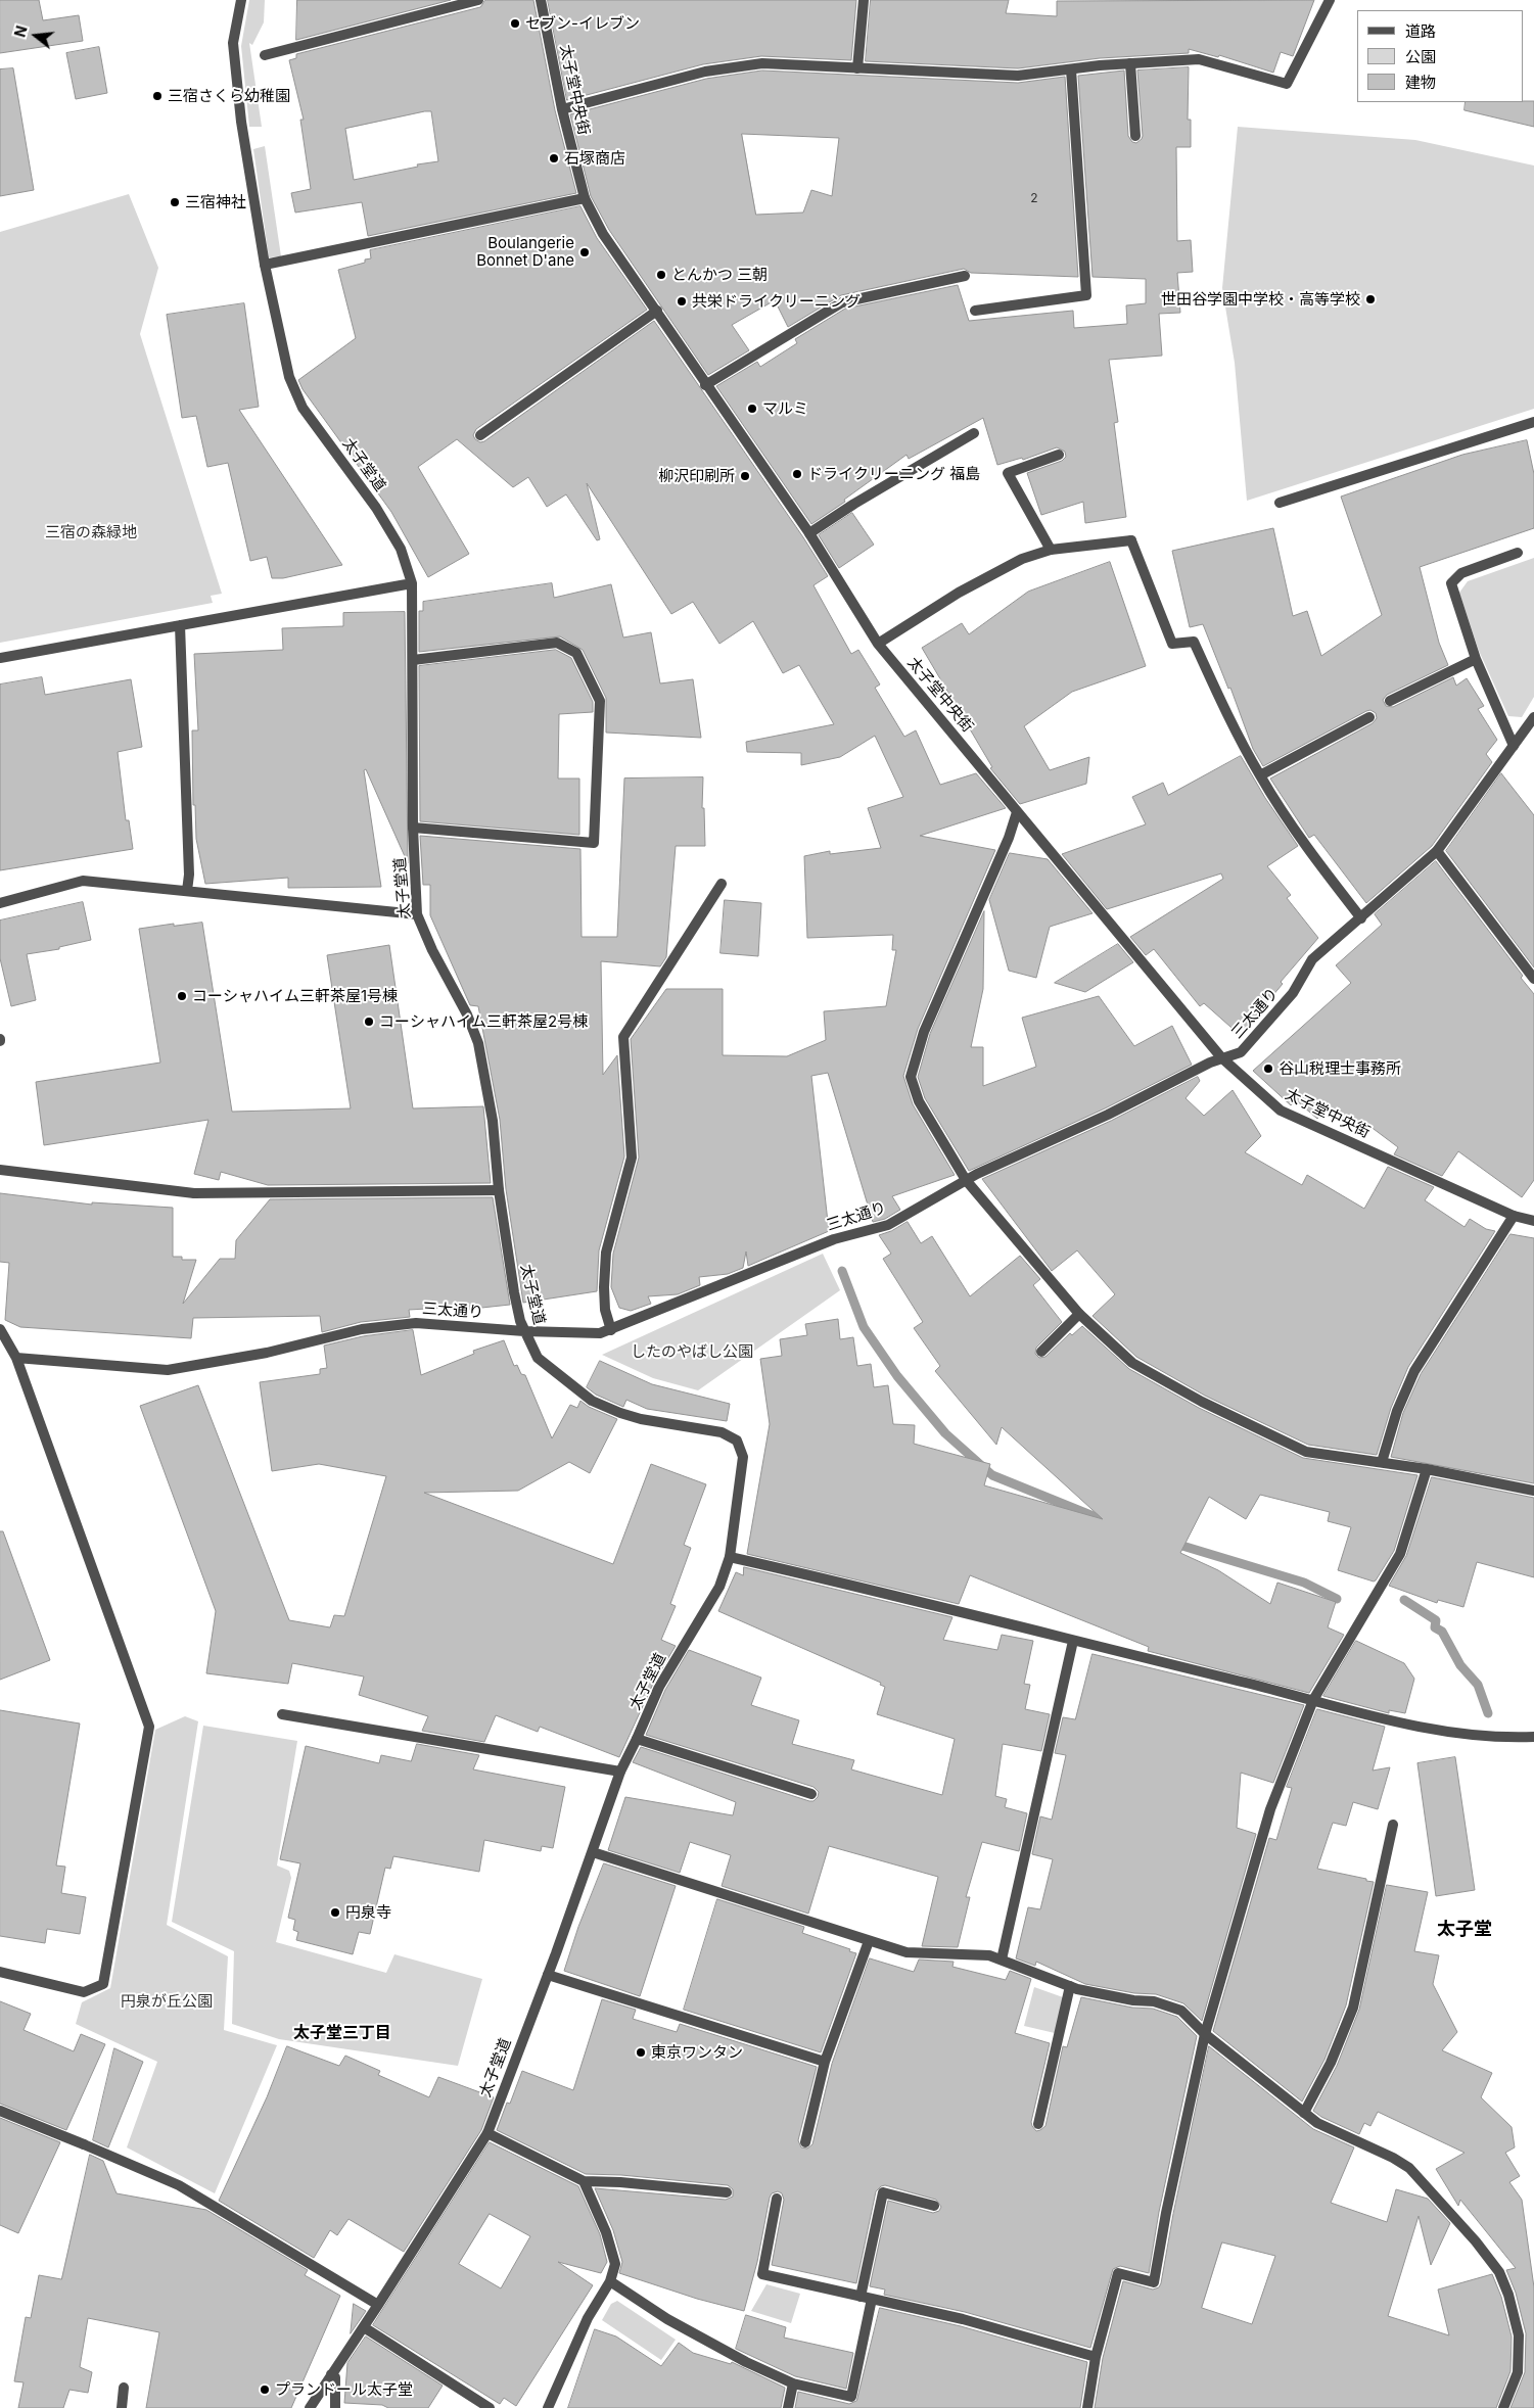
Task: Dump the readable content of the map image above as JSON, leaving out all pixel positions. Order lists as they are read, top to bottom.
{
  "streets": {
    "street": ["太子堂中央街", "太子堂道", "三太通り"]
  },
  "crossings": [
    ["太子堂中央街", "三太通り"],
    ["太子堂道", "三太通り"]
  ],
  "districts": ["太子堂", "太子堂三丁目"],
  "parks": ["三宿の森緑地", "したのやばし公園", "円泉が丘公園"],
  "places": [
    "セブン-イレブン",
    "三宿さくら幼稚園",
    "石塚商店",
    "三宿神社",
    "Boulangerie Bonnet D'ane",
    "とんかつ 三朝",
    "世田谷学園中学校・高等学校",
    "共栄ドライクリーニング",
    "マルミ",
    "ドライクリーニング 福島",
    "柳沢印刷所",
    "コーシャハイム三軒茶屋1号棟",
    "コーシャハイム三軒茶屋2号棟",
    "谷山税理士事務所",
    "円泉寺",
    "東京ワンタン",
    "プランドール太子堂"
  ],
  "house_numbers": ["2"],
  "legend": ["道路", "公園", "建物"],
  "north": "left"
}
